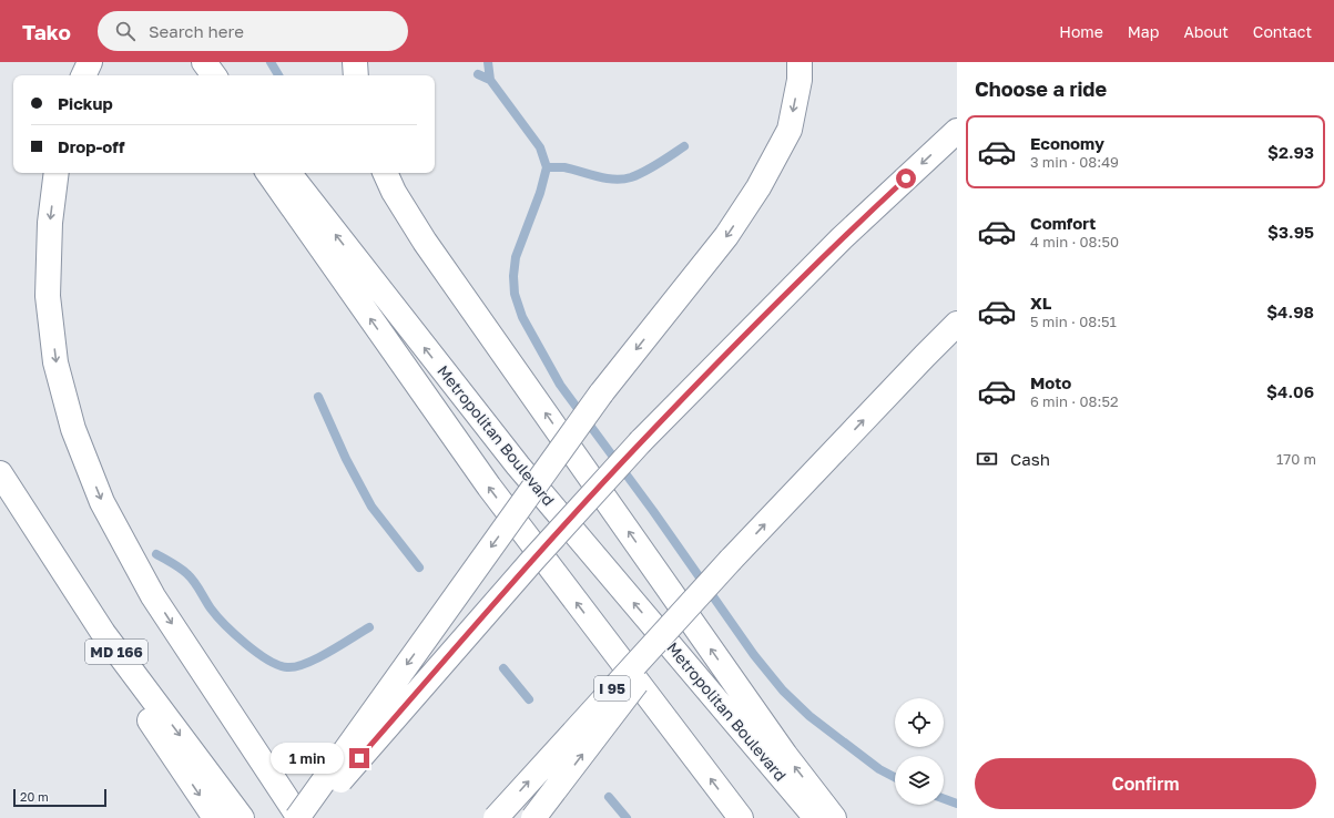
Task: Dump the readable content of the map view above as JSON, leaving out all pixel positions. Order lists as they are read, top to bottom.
{
  "streets": {
    "highway": ["Metropolitan Boulevard", "MD 166", "I 95"]
  },
  "scale_bar": "20 m",
  "page": {
    "header": "Tako",
    "search": "Search here",
    "nav": [
      "Home",
      "Map",
      "About",
      "Contact"
    ],
    "heading": "Choose a ride",
    "banner": ["Pickup", "Drop-off"],
    "list": [
      {
        "name": "Economy",
        "note": "3 min · 08:49",
        "value": "$2.93"
      },
      {
        "name": "Comfort",
        "note": "4 min · 08:50",
        "value": "$3.95"
      },
      {
        "name": "XL",
        "note": "5 min · 08:51",
        "value": "$4.98"
      },
      {
        "name": "Moto",
        "note": "6 min · 08:52",
        "value": "$4.06"
      }
    ],
    "pay": ["Cash", "170 m"],
    "bubble": "1 min",
    "buttons": "Confirm",
    "scale": "20 m"
  }
}
